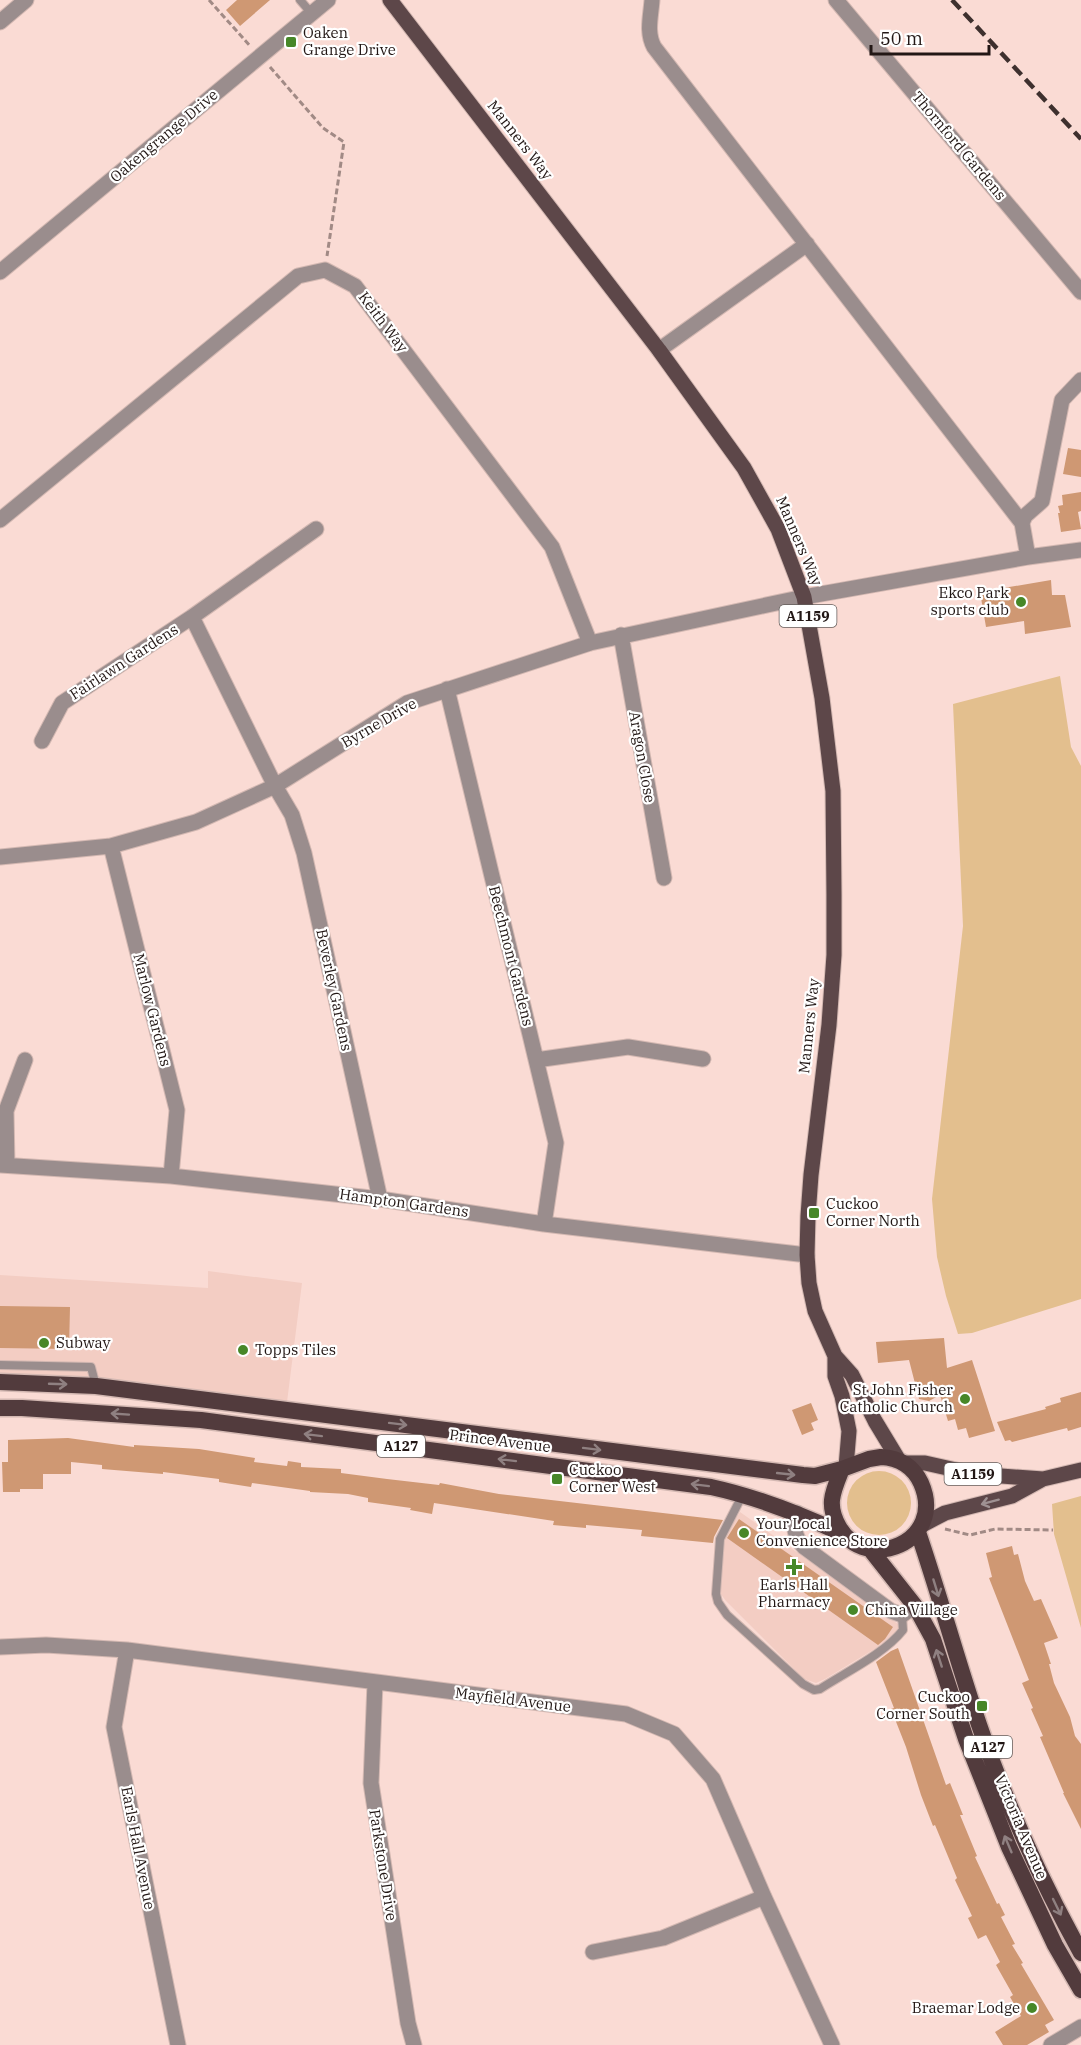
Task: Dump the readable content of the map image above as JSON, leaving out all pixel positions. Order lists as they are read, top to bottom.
{
  "streets": {
    "highway": ["Prince Avenue", "A127", "Victoria Avenue"],
    "main road": ["Manners Way", "A1159"],
    "street": [
      "Oakengrange Drive",
      "Thornford Gardens",
      "Keith Way",
      "Fairlawn Gardens",
      "Byrne Drive",
      "Aragon Close",
      "Beechmont Gardens",
      "Beverley Gardens",
      "Marlow Gardens",
      "Hampton Gardens",
      "Mayfield Avenue",
      "Earls Hall Avenue",
      "Parkstone Drive"
    ]
  },
  "crossings": [
    ["Manners Way", "A1159"],
    ["Manners Way", "Byrne Drive"],
    ["Manners Way", "Hampton Gardens"],
    ["Manners Way", "Prince Avenue"],
    ["Manners Way", "Victoria Avenue"],
    ["Keith Way", "Byrne Drive"],
    ["A1159", "Prince Avenue"],
    ["A1159", "Victoria Avenue"],
    ["Fairlawn Gardens", "Byrne Drive"],
    ["Fairlawn Gardens", "Beverley Gardens"],
    ["Byrne Drive", "Aragon Close"],
    ["Byrne Drive", "Beechmont Gardens"],
    ["Byrne Drive", "Beverley Gardens"],
    ["Byrne Drive", "Marlow Gardens"],
    ["Beechmont Gardens", "Hampton Gardens"],
    ["Beverley Gardens", "Hampton Gardens"],
    ["Marlow Gardens", "Hampton Gardens"],
    ["Prince Avenue", "Victoria Avenue"],
    ["Mayfield Avenue", "Earls Hall Avenue"],
    ["Mayfield Avenue", "Parkstone Drive"]
  ],
  "places": {
    "transit": [
      "Oaken Grange Drive",
      "Cuckoo Corner North",
      "Cuckoo Corner West",
      "Cuckoo Corner South"
    ],
    "other": [
      "Ekco Park sports club",
      "Subway",
      "Topps Tiles",
      "St John Fisher Catholic Church",
      "Your Local Convenience Store",
      "China Village",
      "Braemar Lodge"
    ],
    "health": ["Earls Hall Pharmacy"]
  },
  "scale_bar": "50 m"
}
